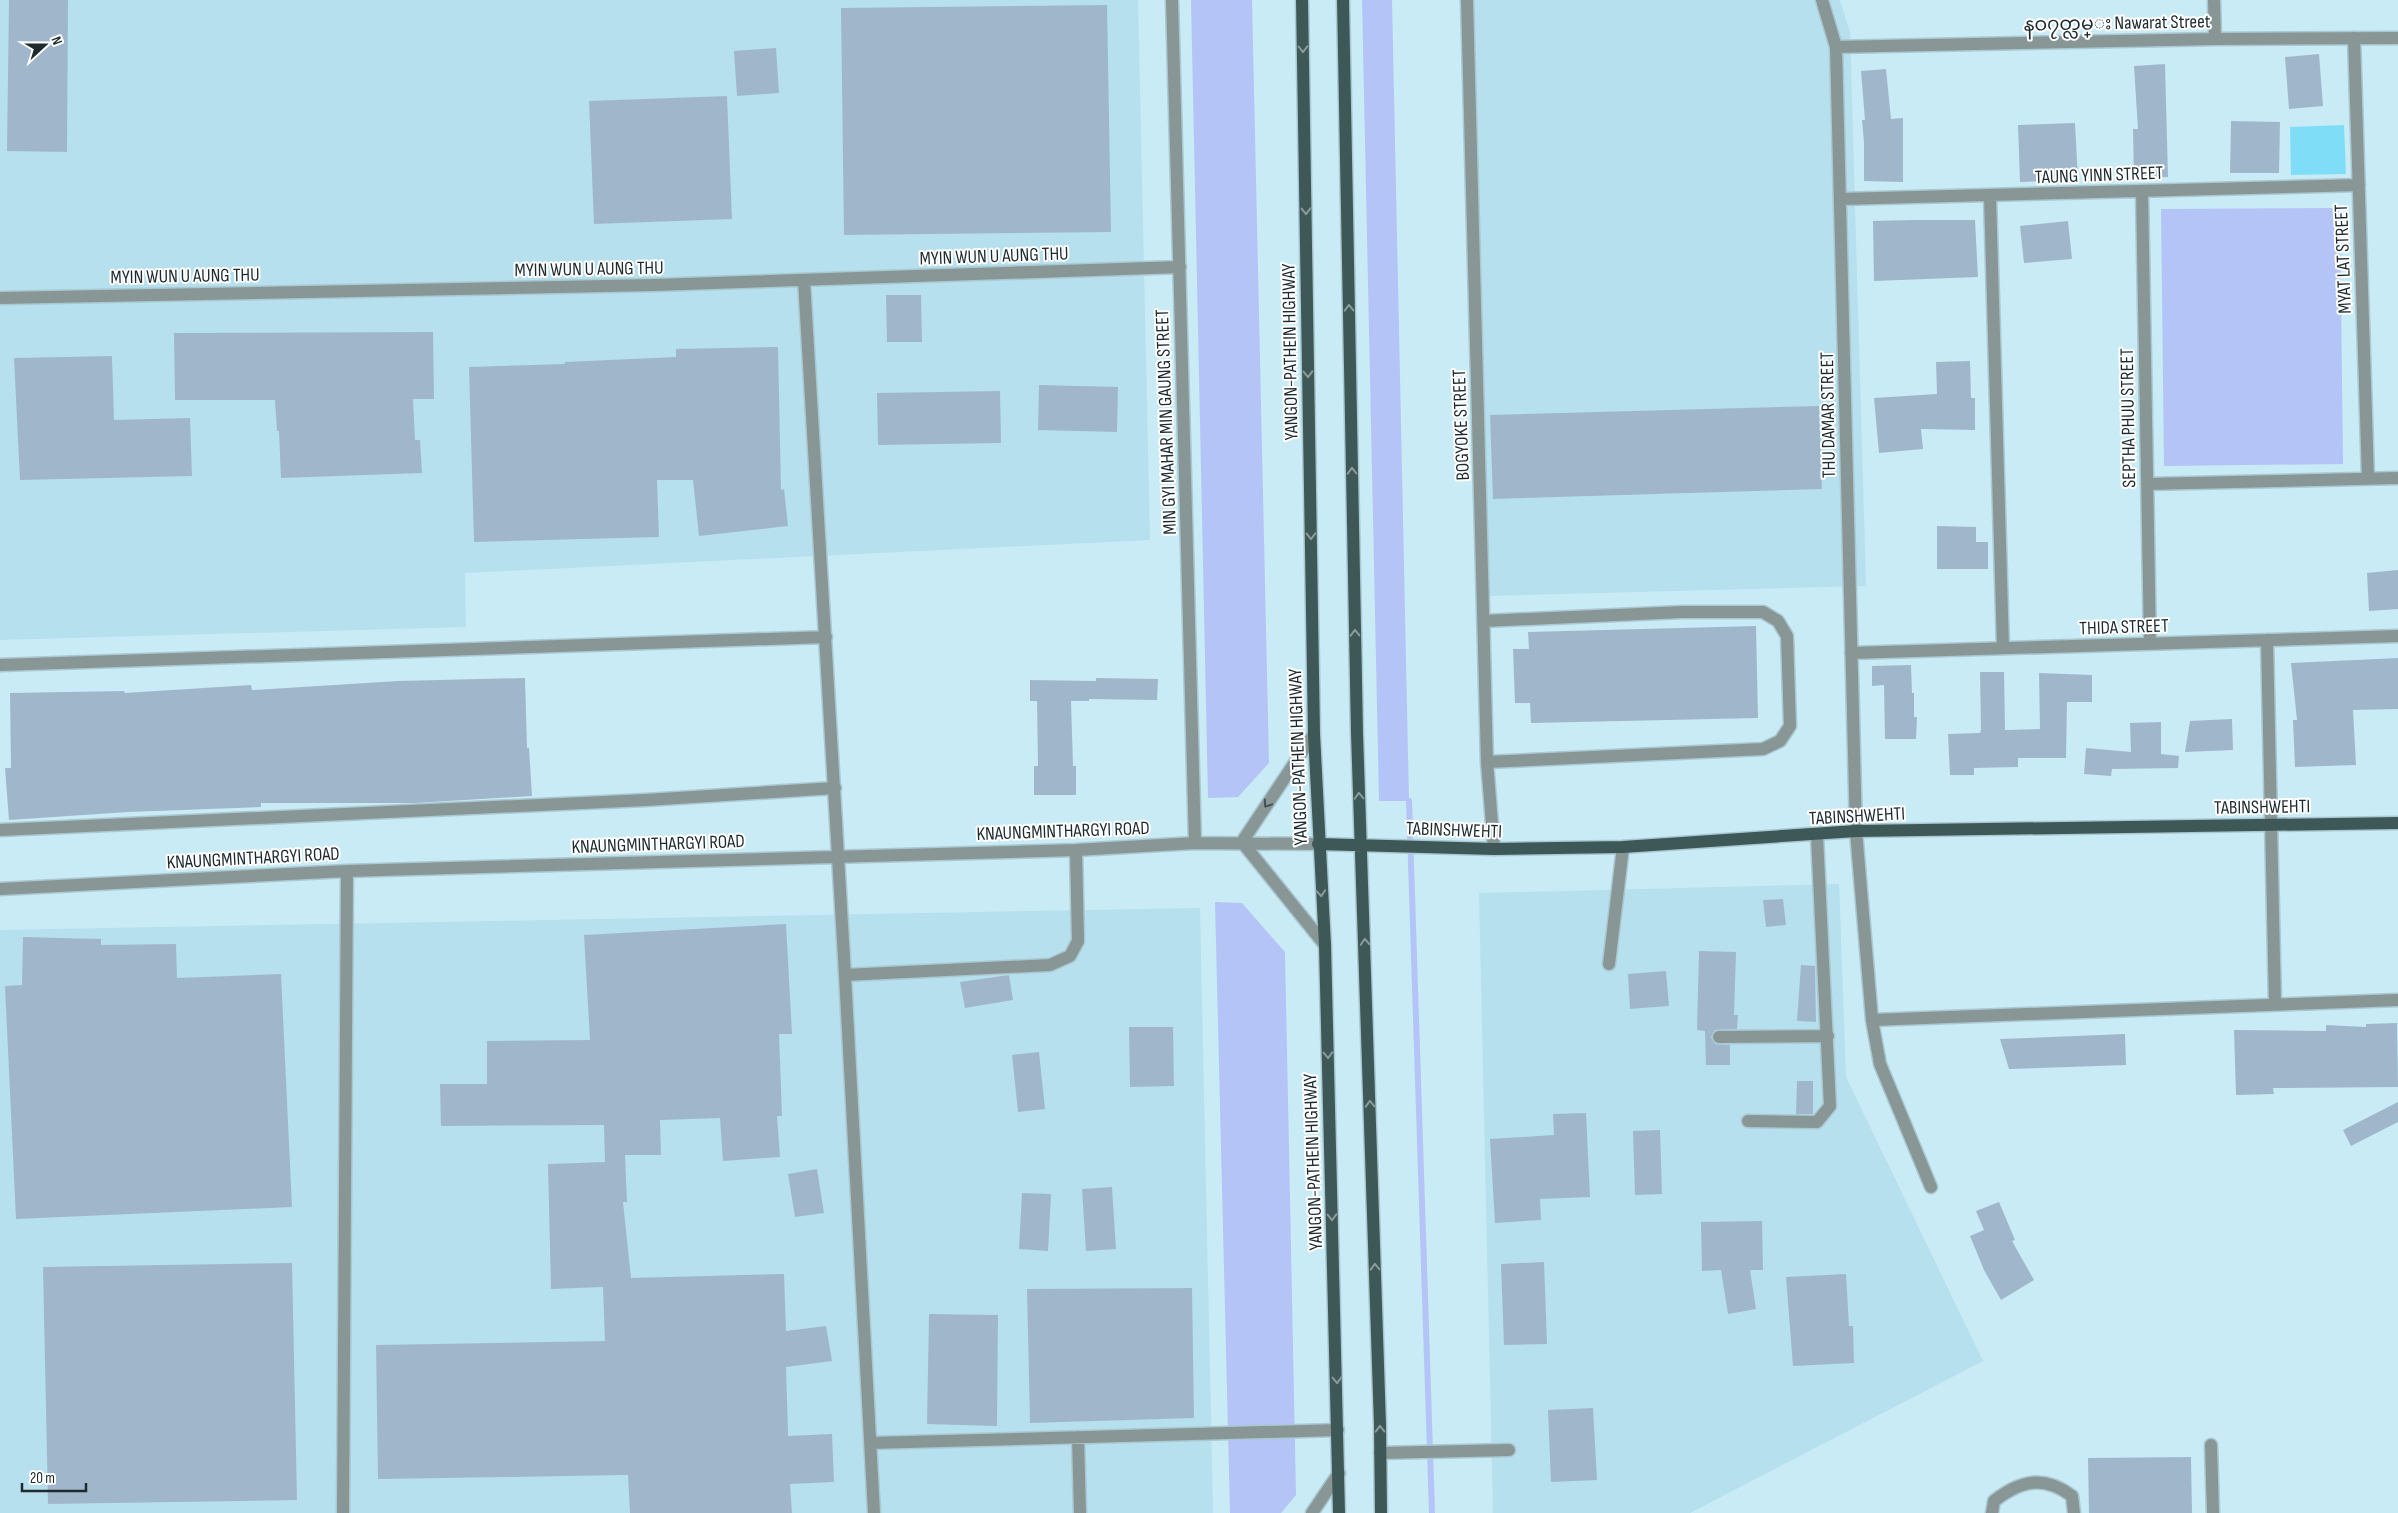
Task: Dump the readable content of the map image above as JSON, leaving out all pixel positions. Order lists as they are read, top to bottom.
{
  "streets": {
    "main road": ["YANGON-PATHEIN HIGHWAY", "TABINSHWEHTI"],
    "street": [
      "နဝ၇တ္လမ္း Nawarat Street",
      "TAUNG YINN STREET",
      "MYIN WUN U AUNG THU",
      "MYAT LAT STREET",
      "THU DAMAR STREET",
      "SEPTHA PHUU STREET",
      "MIN GYI MAHAR MIN GAUNG STREET",
      "BOGYOKE STREET",
      "THIDA STREET",
      "KNAUNGMINTHARGYI ROAD"
    ]
  },
  "crossings": [
    ["နဝ၇တ္လမ္း Nawarat Street", "MYAT LAT STREET"],
    ["နဝ၇တ္လမ္း Nawarat Street", "THU DAMAR STREET"],
    ["TAUNG YINN STREET", "MYAT LAT STREET"],
    ["TAUNG YINN STREET", "THU DAMAR STREET"],
    ["TAUNG YINN STREET", "SEPTHA PHUU STREET"],
    ["MYIN WUN U AUNG THU", "MIN GYI MAHAR MIN GAUNG STREET"],
    ["YANGON-PATHEIN HIGHWAY", "TABINSHWEHTI"],
    ["YANGON-PATHEIN HIGHWAY", "KNAUNGMINTHARGYI ROAD"],
    ["THU DAMAR STREET", "THIDA STREET"],
    ["THU DAMAR STREET", "TABINSHWEHTI"],
    ["SEPTHA PHUU STREET", "THIDA STREET"],
    ["MIN GYI MAHAR MIN GAUNG STREET", "KNAUNGMINTHARGYI ROAD"],
    ["BOGYOKE STREET", "TABINSHWEHTI"],
    ["TABINSHWEHTI", "KNAUNGMINTHARGYI ROAD"]
  ],
  "scale_bar": "20 m",
  "north": "right"
}
